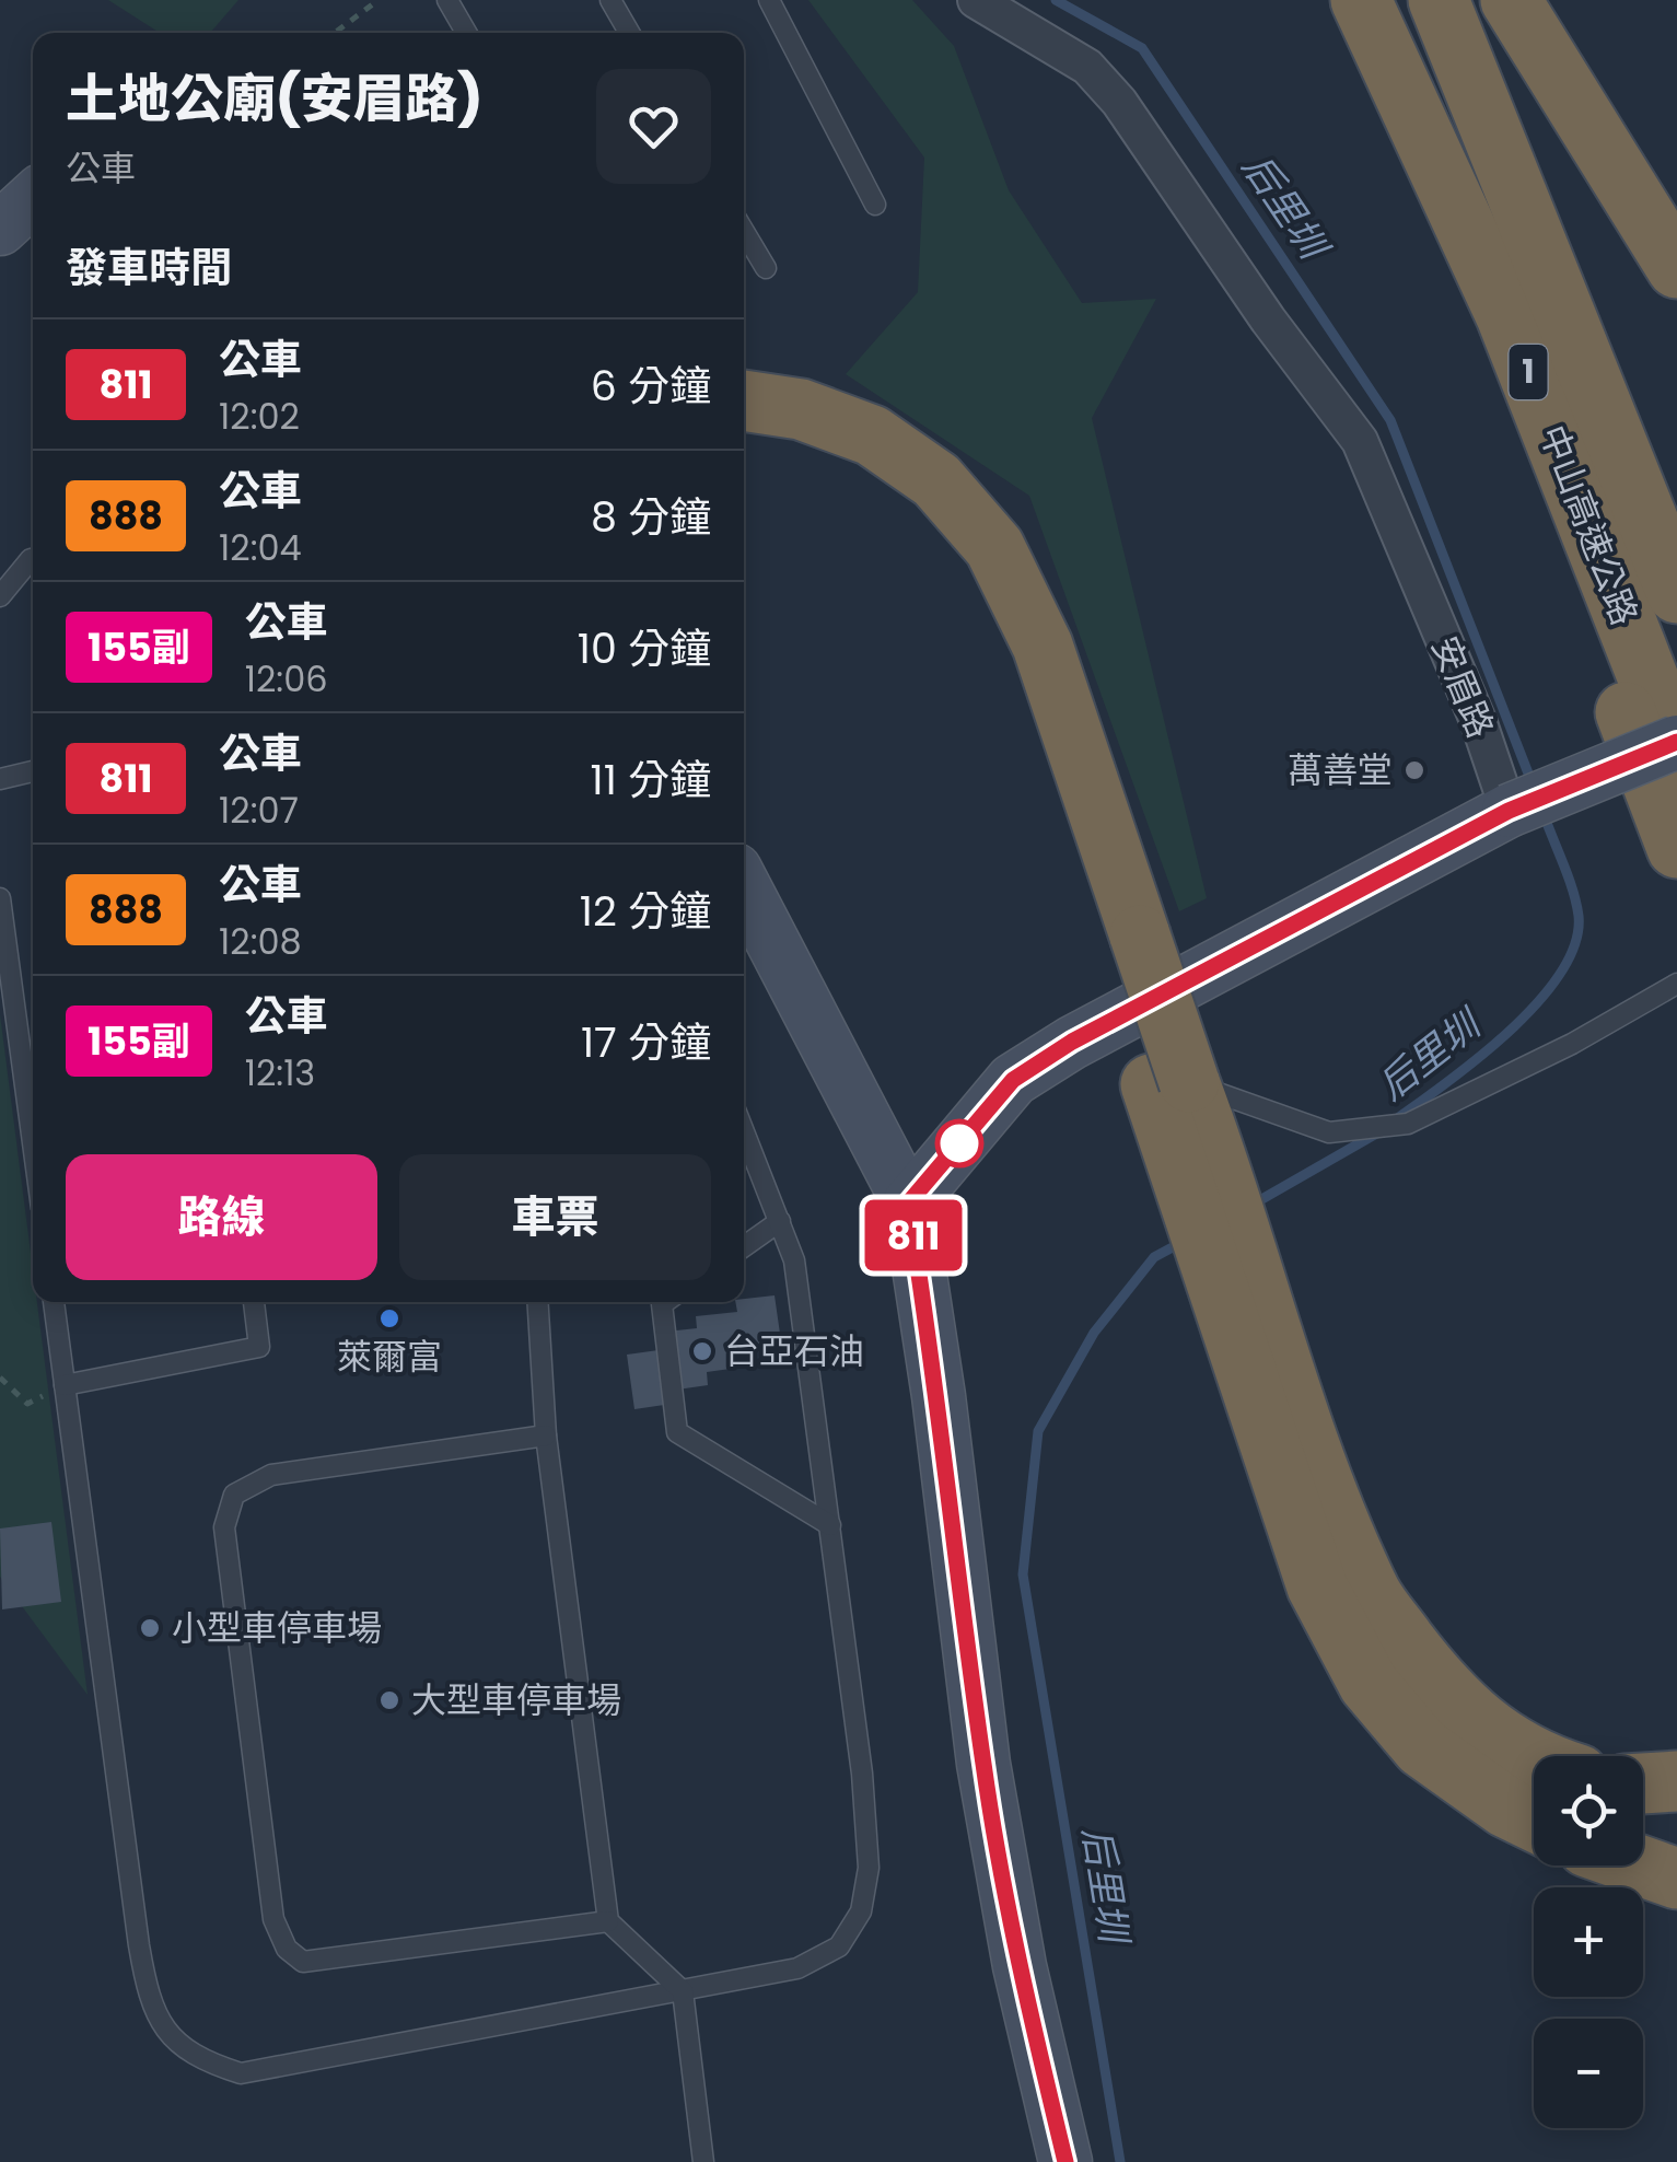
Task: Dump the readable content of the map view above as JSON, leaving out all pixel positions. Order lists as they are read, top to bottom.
{
  "streets": {
    "highway": ["1", "中山高速公路"],
    "street": ["安眉路"]
  },
  "water": ["后里圳"],
  "places": [
    "萬善堂",
    "萊爾富",
    "台亞石油",
    "小型車停車場",
    "大型車停車場"
  ],
  "lines": ["bus line 811"],
  "page": {
    "on_map": "811",
    "heading": [
      ["土地公廟(安眉路)", "公車"],
      "發車時間"
    ],
    "list": [
      {
        "mark": "811",
        "name": "公車",
        "note": "12:02",
        "value": "6 分鐘"
      },
      {
        "mark": "888",
        "name": "公車",
        "note": "12:04",
        "value": "8 分鐘"
      },
      {
        "mark": "155副",
        "name": "公車",
        "note": "12:06",
        "value": "10 分鐘"
      },
      {
        "mark": "811",
        "name": "公車",
        "note": "12:07",
        "value": "11 分鐘"
      },
      {
        "mark": "888",
        "name": "公車",
        "note": "12:08",
        "value": "12 分鐘"
      },
      {
        "mark": "155副",
        "name": "公車",
        "note": "12:13",
        "value": "17 分鐘"
      }
    ],
    "buttons": ["路線", "車票"],
    "map_buttons": ["+", "−"]
  }
}
